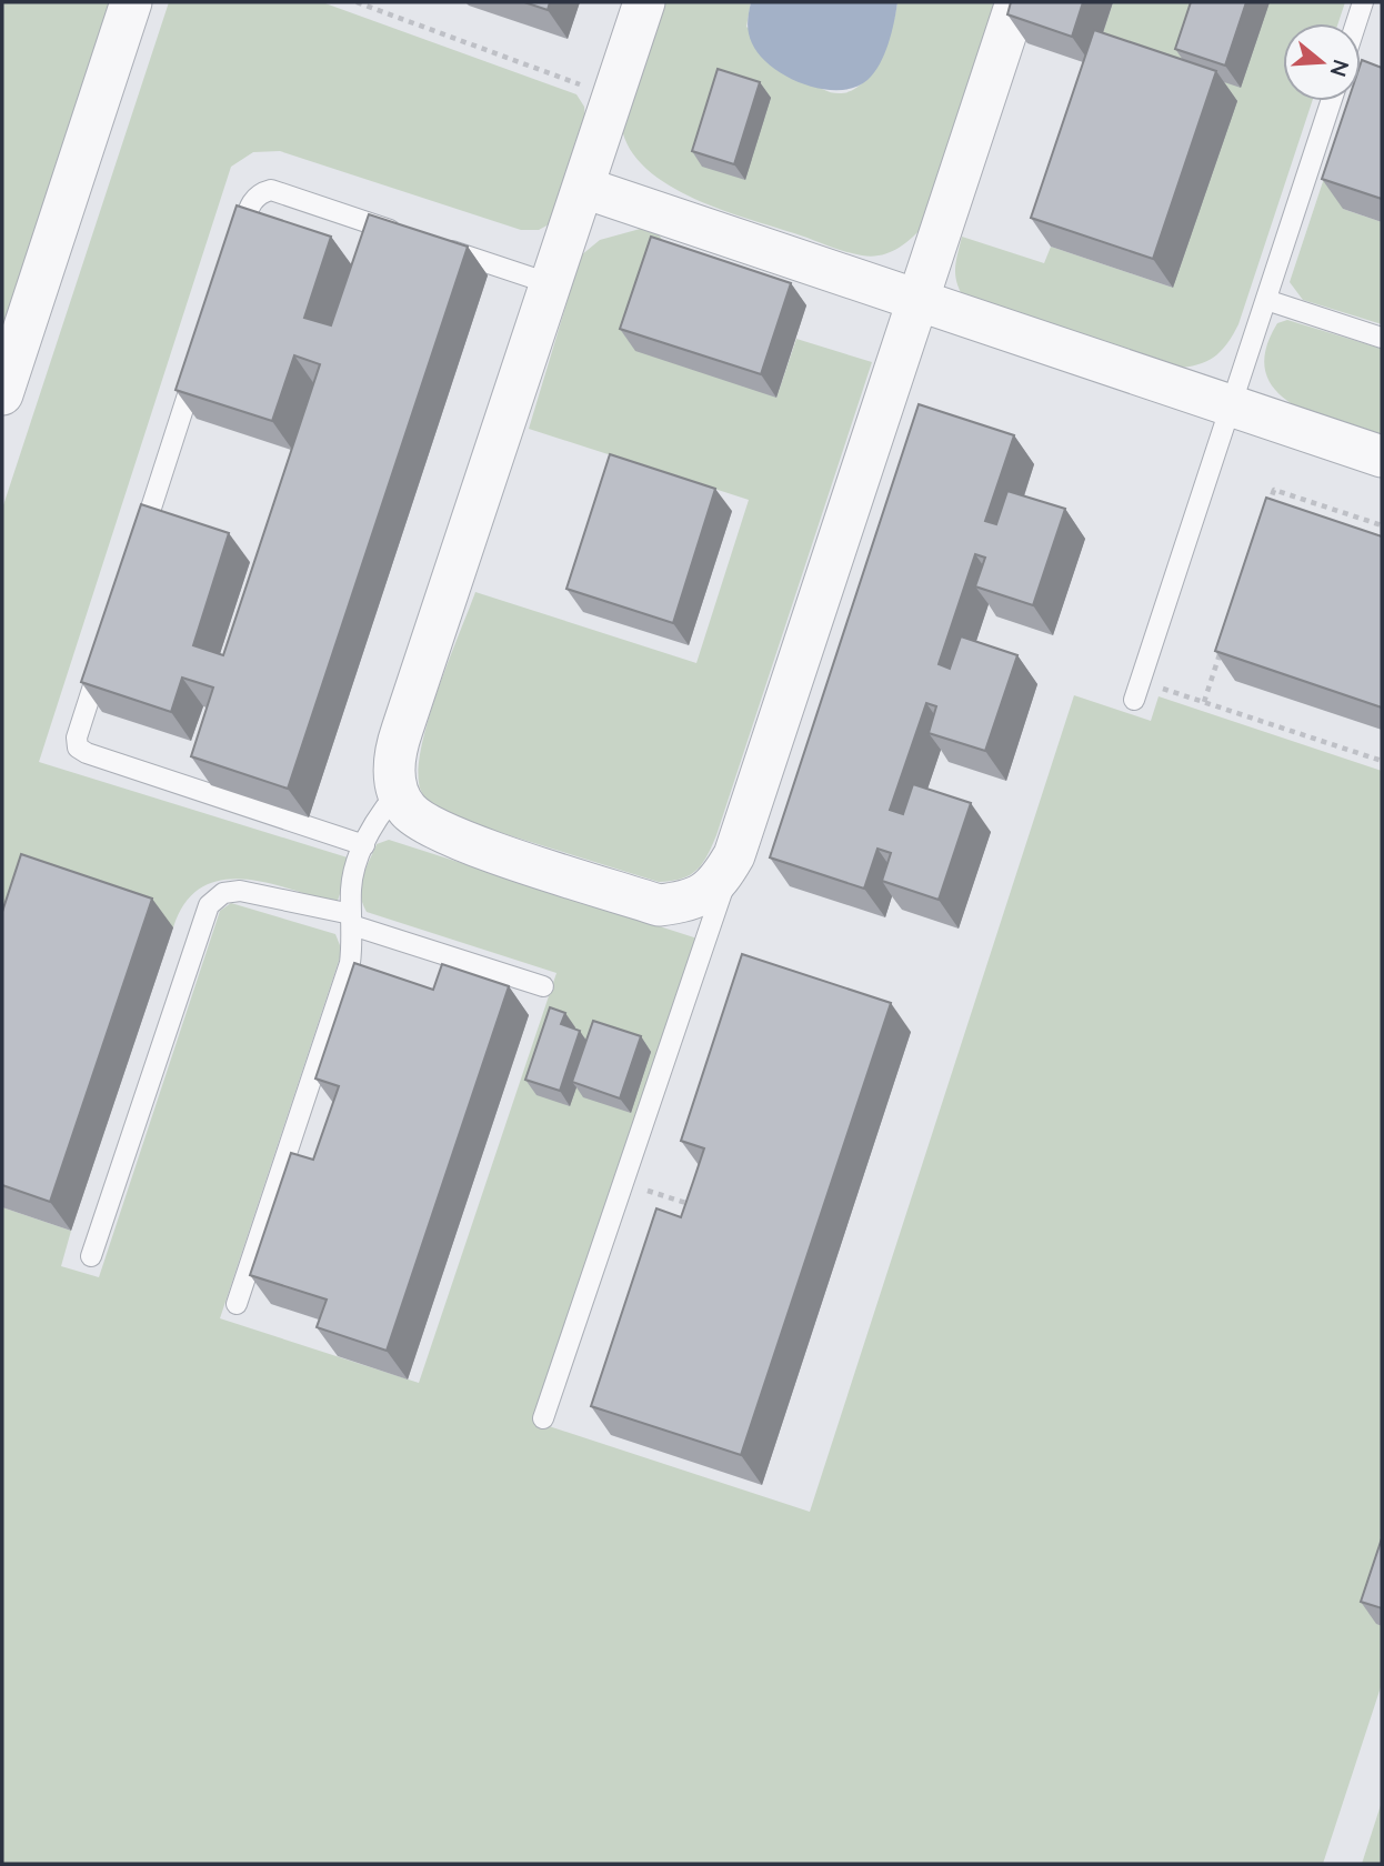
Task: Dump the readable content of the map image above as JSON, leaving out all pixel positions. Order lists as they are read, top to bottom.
{
  "north": "right"
}
